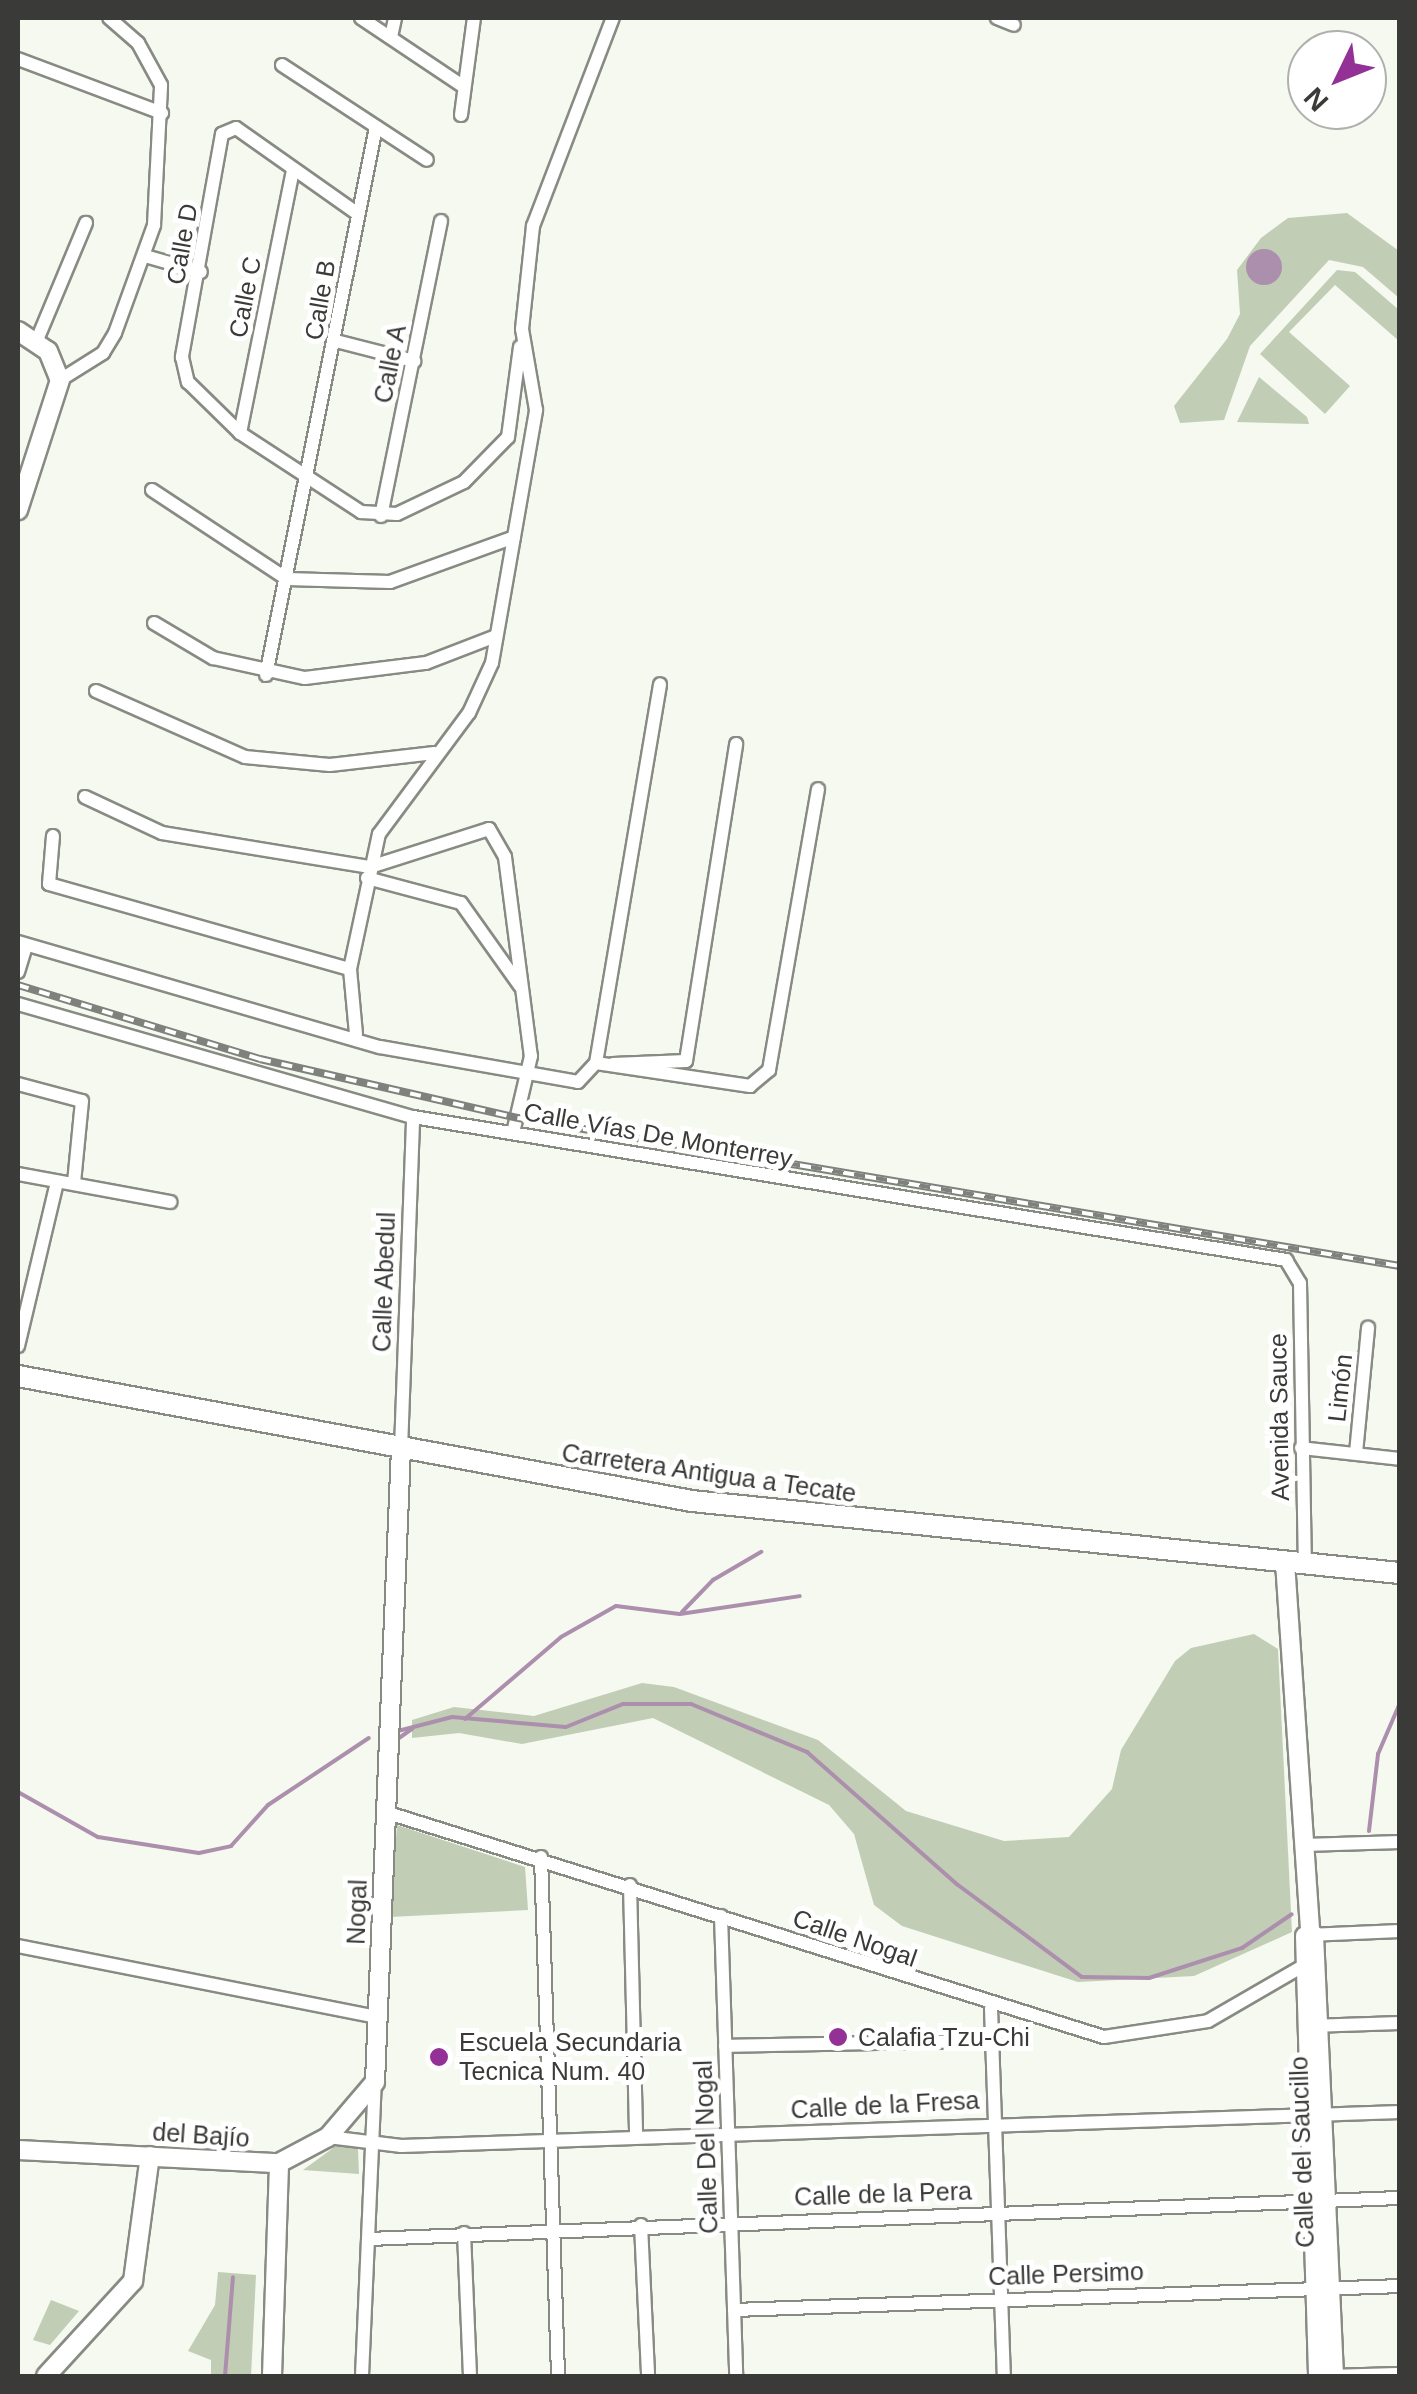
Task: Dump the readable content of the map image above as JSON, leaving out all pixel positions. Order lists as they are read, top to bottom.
{
  "streets": {
    "main road": ["Carretera Antigua a Tecate"],
    "street": [
      "Calle D",
      "Calle C",
      "Calle B",
      "Calle A",
      "Calle Vías De Monterrey",
      "Calle Abedul",
      "Limón",
      "Avenida Sauce",
      "Nogal",
      "Calle Nogal",
      "Calle de la Fresa",
      "del Bajío",
      "Calle Del Nogal",
      "Calle del Saucillo",
      "Calle de la Pera",
      "Calle Persimo"
    ]
  },
  "crossings": [
    ["Calle D", "Calle C"],
    ["Calle Vías De Monterrey", "Calle Abedul"],
    ["Calle Vías De Monterrey", "Avenida Sauce"],
    ["Calle Abedul", "Carretera Antigua a Tecate"],
    ["Calle Abedul", "Nogal"],
    ["Avenida Sauce", "Carretera Antigua a Tecate"],
    ["Avenida Sauce", "Calle del Saucillo"],
    ["Carretera Antigua a Tecate", "Nogal"],
    ["Carretera Antigua a Tecate", "Calle del Saucillo"],
    ["Nogal", "Calle Nogal"],
    ["Nogal", "Calle de la Fresa"],
    ["Nogal", "del Bajío"],
    ["Nogal", "Calle de la Pera"],
    ["Calle Nogal", "Calle Del Nogal"],
    ["Calle Nogal", "Calle del Saucillo"],
    ["Calle de la Fresa", "del Bajío"],
    ["Calle de la Fresa", "Calle Del Nogal"],
    ["Calle de la Fresa", "Calle del Saucillo"],
    ["Calle Del Nogal", "Calle de la Pera"],
    ["Calle Del Nogal", "Calle Persimo"],
    ["Calle del Saucillo", "Calle de la Pera"],
    ["Calle del Saucillo", "Calle Persimo"]
  ],
  "places": ["Calafia Tzu-Chi", "Escuela Secundaria Tecnica Num. 40"],
  "north": "bottom left"
}
